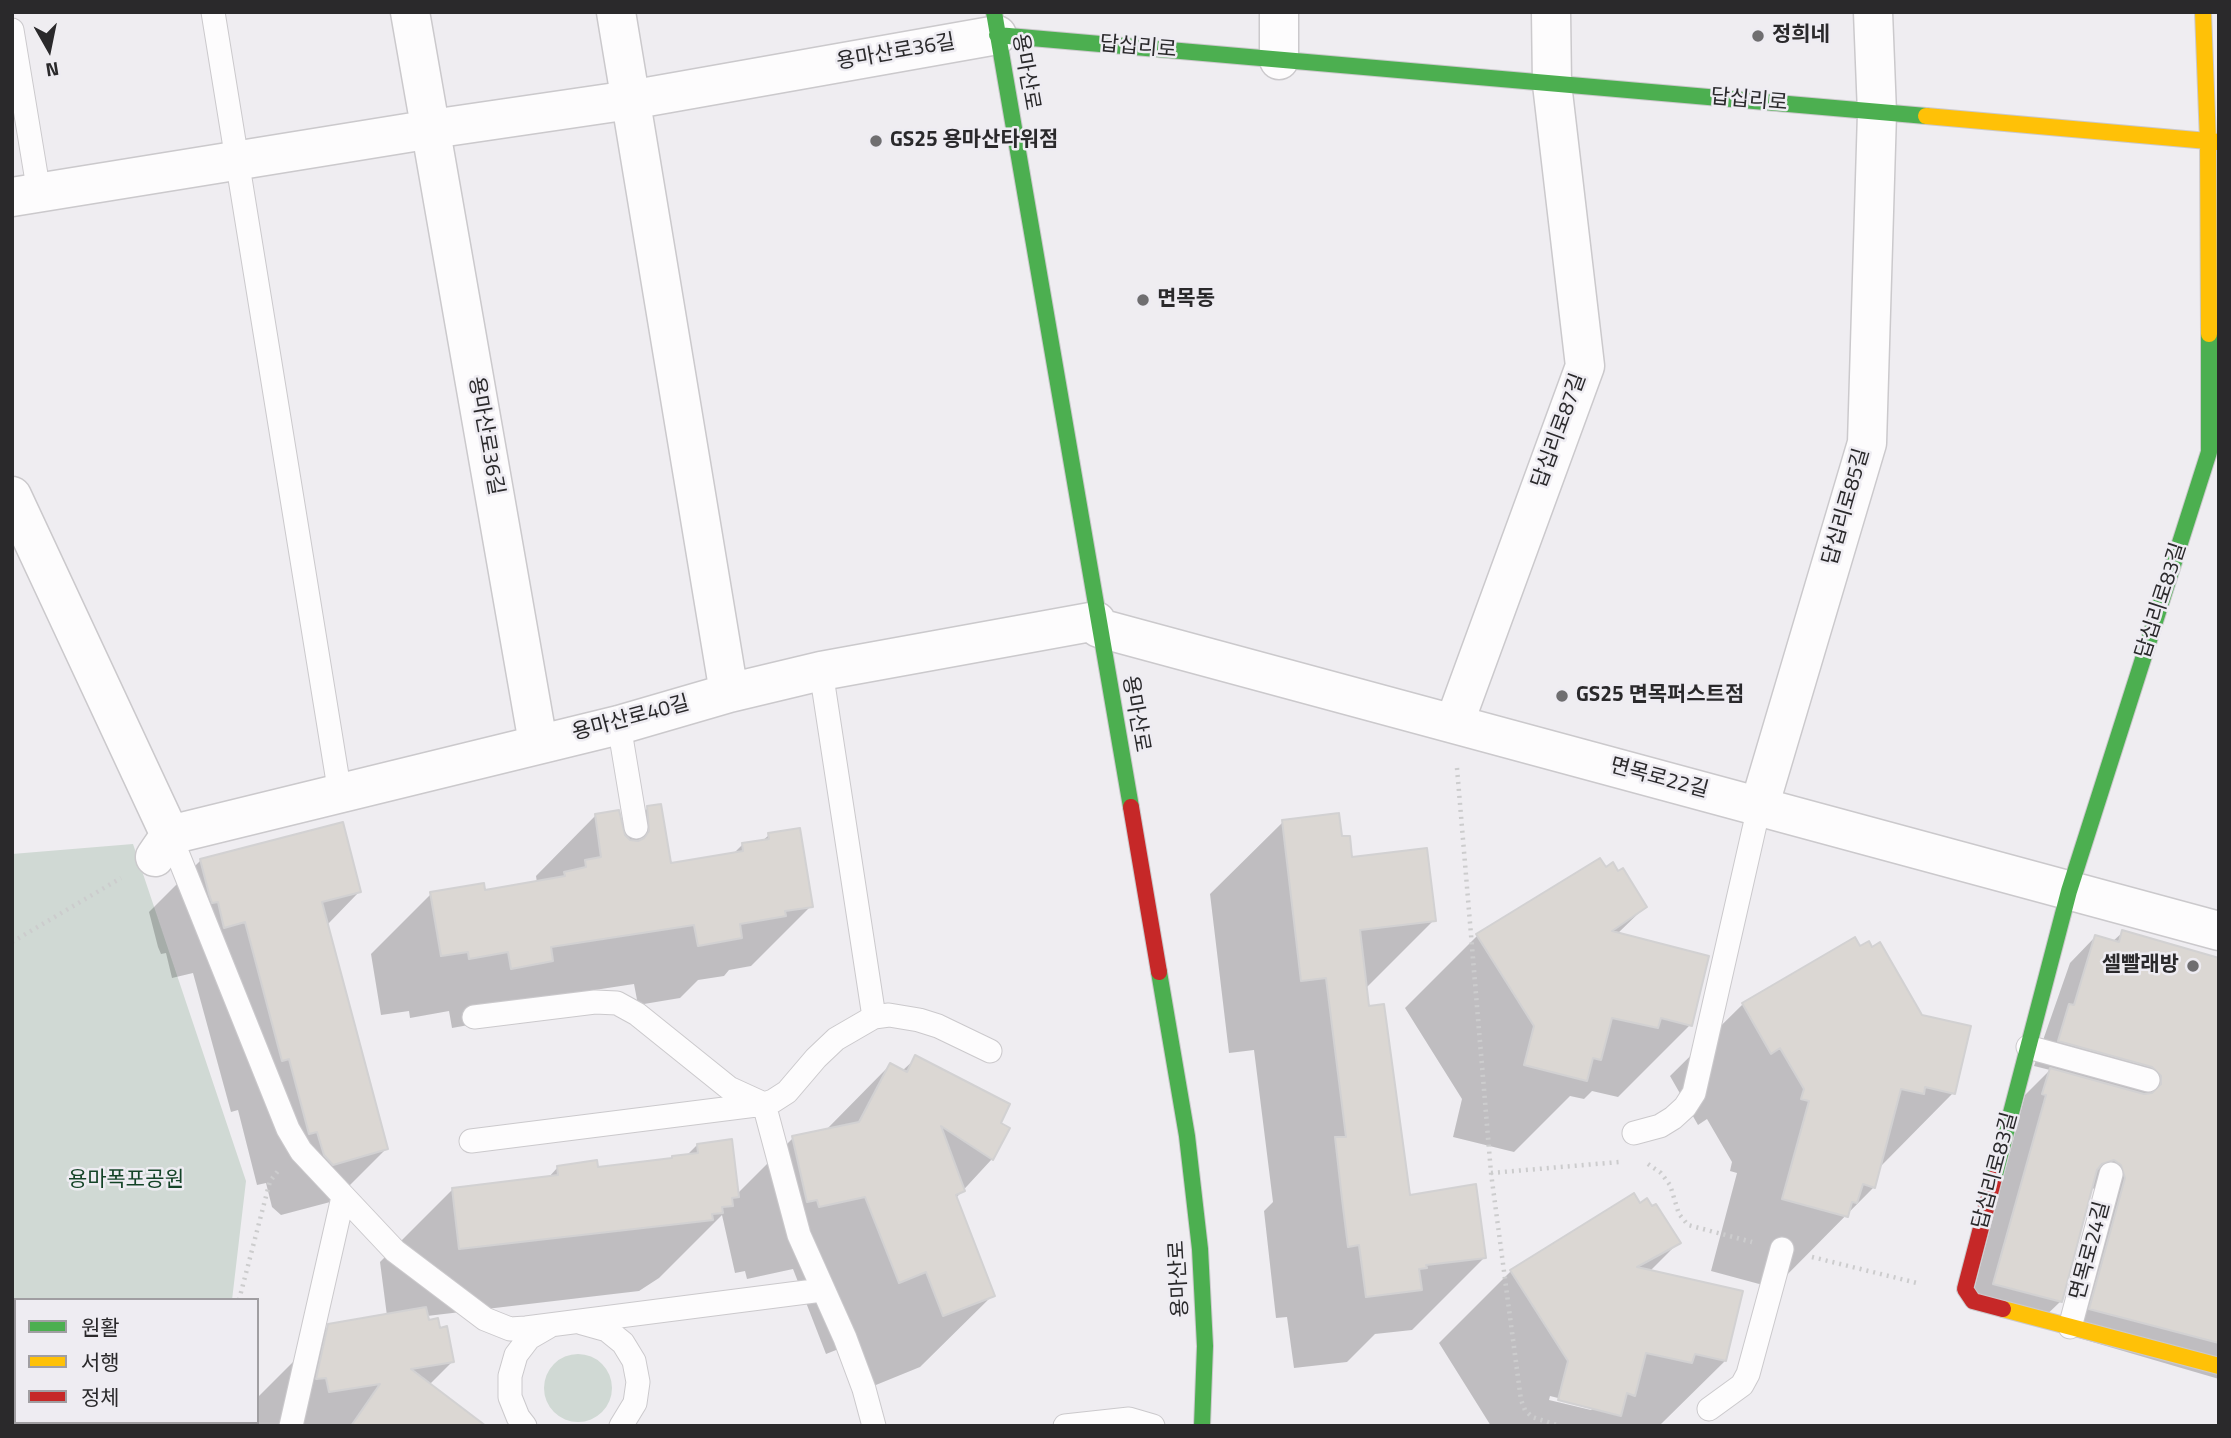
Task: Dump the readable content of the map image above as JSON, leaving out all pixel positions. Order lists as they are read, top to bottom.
{
  "streets": {
    "street": [
      "답십리로",
      "용마산로36길",
      "용마산로",
      "답십리로87길",
      "답십리로85길",
      "답십리로83길",
      "용마산로40길",
      "면목로22길",
      "면목로24길"
    ]
  },
  "crossings": [
    ["답십리로", "용마산로36길"],
    ["답십리로", "용마산로"],
    ["답십리로", "답십리로87길"],
    ["답십리로", "답십리로85길"],
    ["답십리로", "답십리로83길"],
    ["용마산로36길", "용마산로"],
    ["용마산로36길", "용마산로40길"],
    ["용마산로", "용마산로40길"],
    ["용마산로", "면목로22길"],
    ["답십리로87길", "면목로22길"],
    ["답십리로85길", "면목로22길"],
    ["답십리로83길", "면목로22길"],
    ["답십리로83길", "면목로24길"],
    ["용마산로40길", "면목로22길"]
  ],
  "parks": ["용마폭포공원"],
  "places": [
    "정희네",
    "GS25 용마산타워점",
    "면목동",
    "GS25 면목퍼스트점",
    "셀빨래방"
  ],
  "legend": ["원활", "서행", "정체"],
  "north": "bottom"
}
